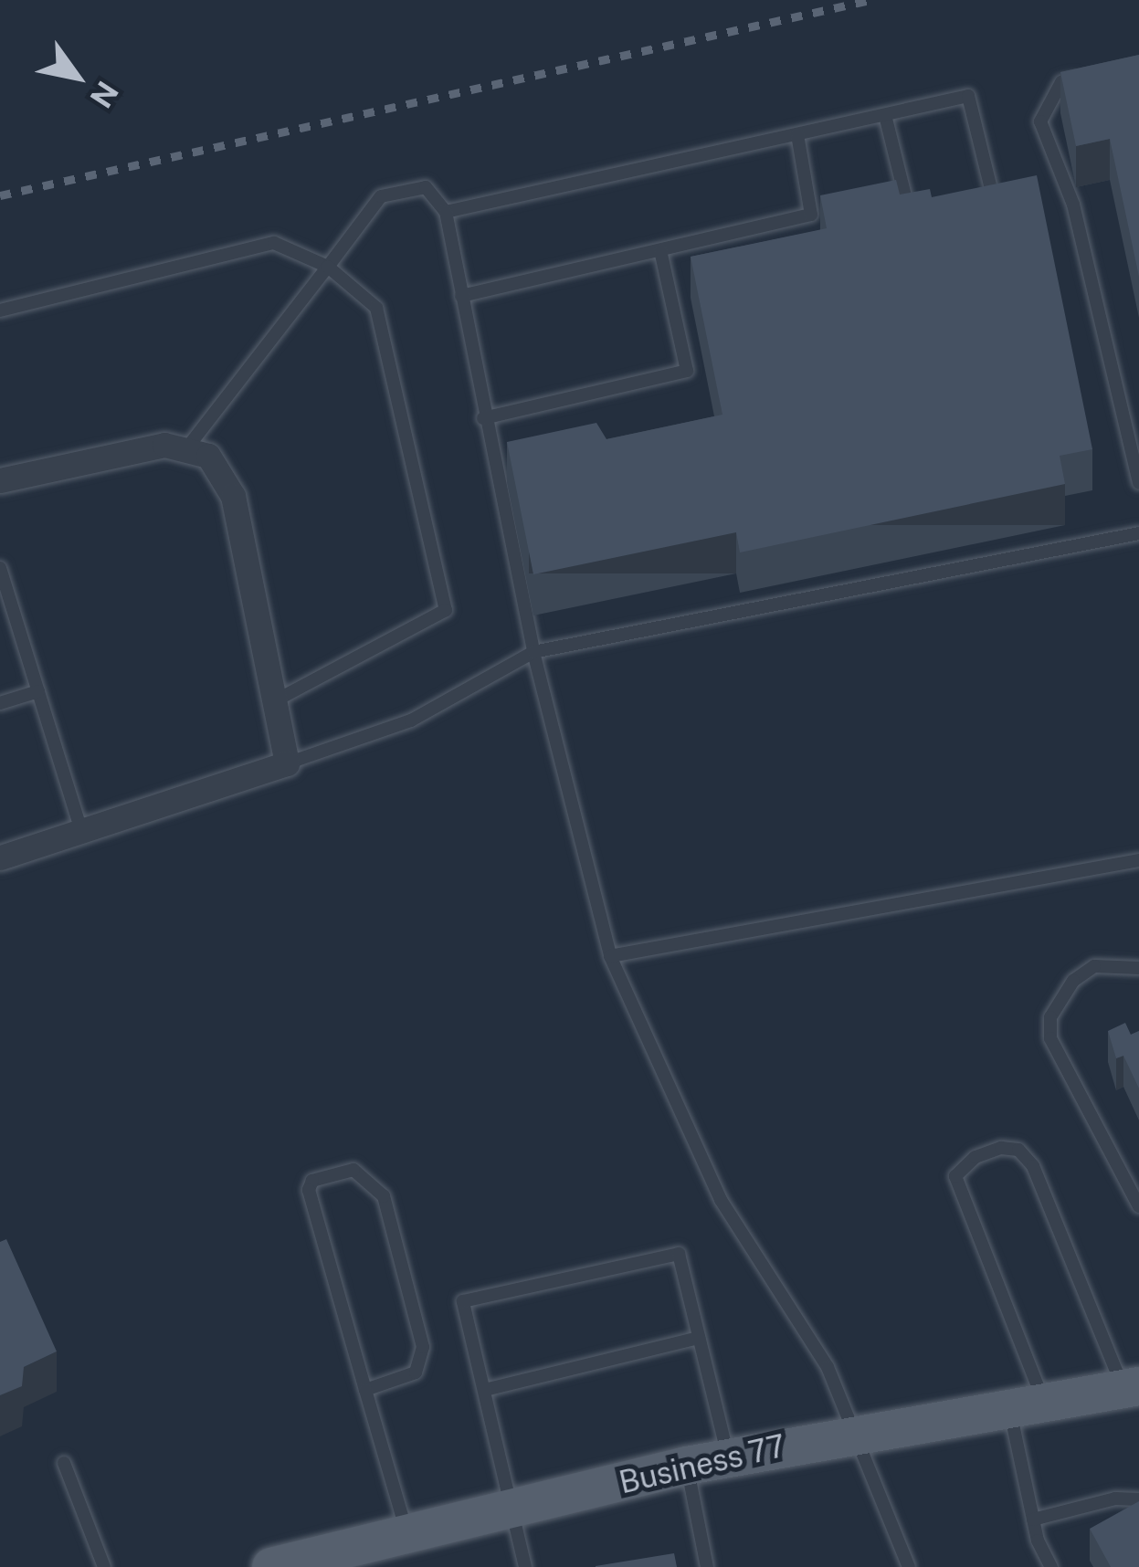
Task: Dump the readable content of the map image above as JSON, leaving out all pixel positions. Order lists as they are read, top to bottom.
{
  "streets": {
    "main road": ["Business 77"]
  },
  "north": "bottom right"
}
